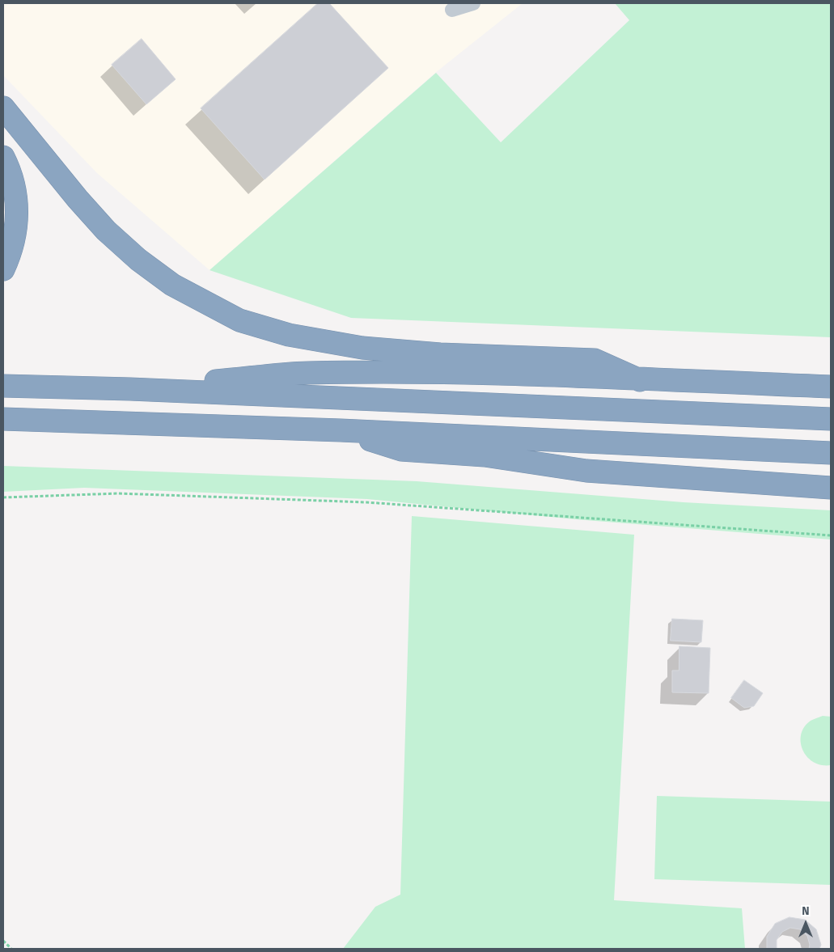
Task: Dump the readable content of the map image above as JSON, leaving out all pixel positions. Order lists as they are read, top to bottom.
{
  "north": "top"
}
